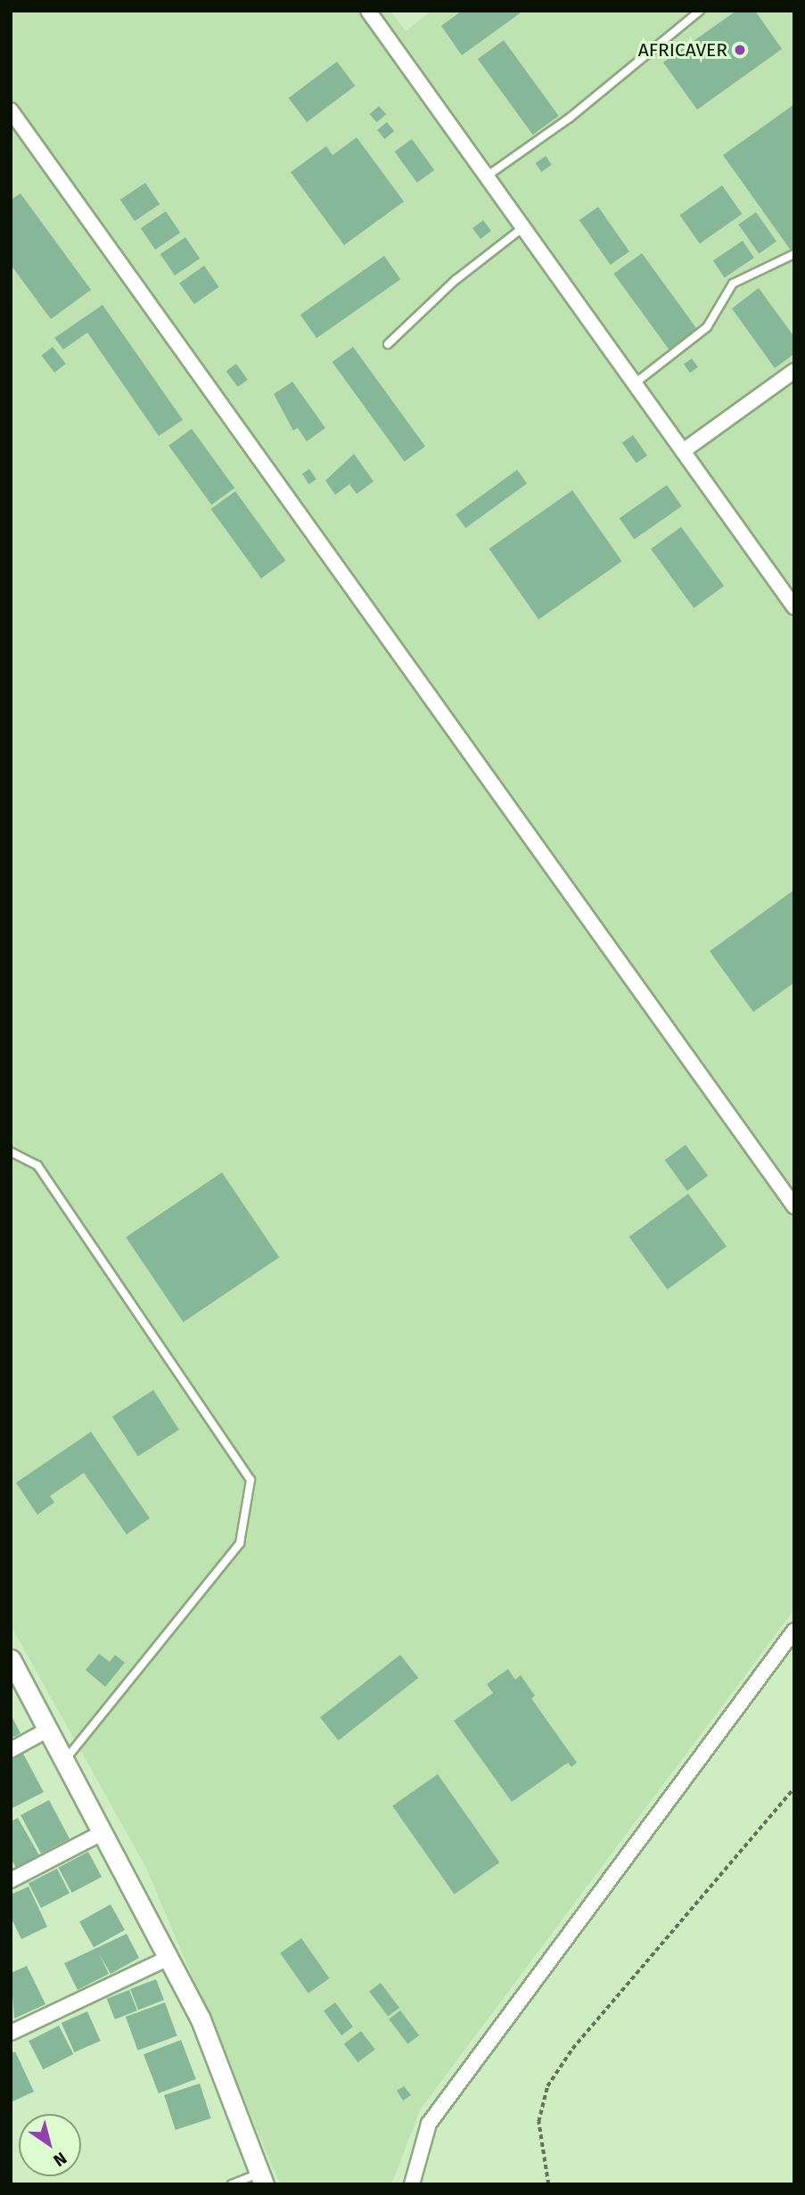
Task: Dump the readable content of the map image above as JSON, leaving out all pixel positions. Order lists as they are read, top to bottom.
{
  "places": ["AFRICAVER"],
  "north": "bottom right"
}
